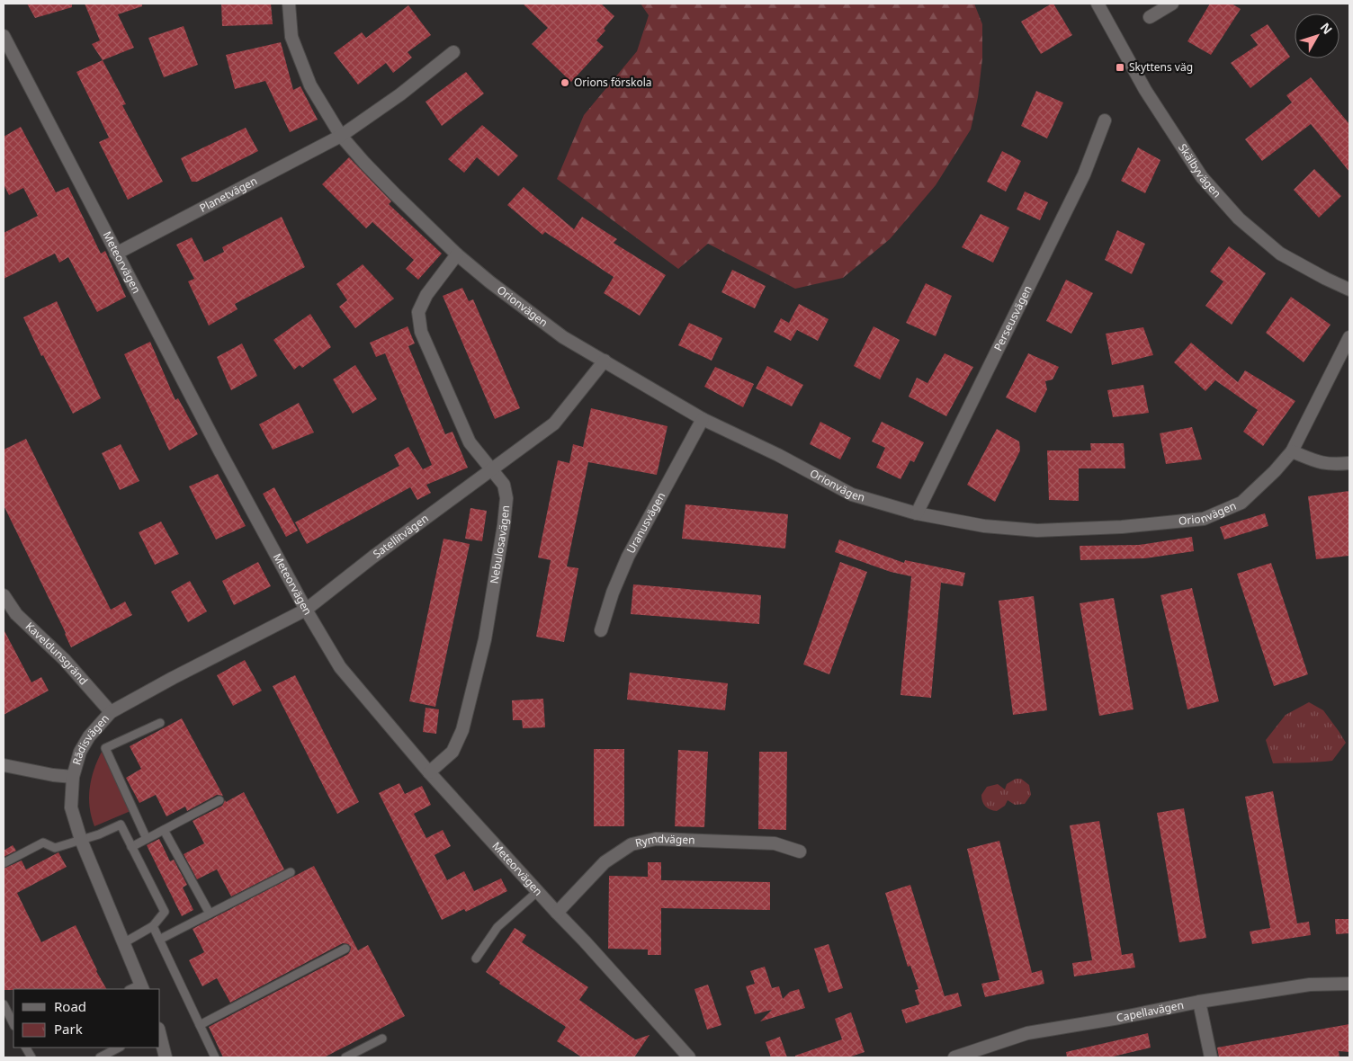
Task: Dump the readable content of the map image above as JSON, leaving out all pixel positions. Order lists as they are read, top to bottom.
{
  "streets": {
    "street": [
      "Skälbyvägen",
      "Planetvägen",
      "Meteorvägen",
      "Orionvägen",
      "Perseusvägen",
      "Uranusvägen",
      "Satellitvägen",
      "Nebulosavägen",
      "Kaveldunsgränd",
      "Rädisvägen",
      "Rymdvägen",
      "Capellavägen"
    ]
  },
  "crossings": [
    ["Planetvägen", "Meteorvägen"],
    ["Planetvägen", "Orionvägen"],
    ["Meteorvägen", "Satellitvägen"],
    ["Meteorvägen", "Nebulosavägen"],
    ["Meteorvägen", "Rymdvägen"],
    ["Orionvägen", "Perseusvägen"],
    ["Orionvägen", "Uranusvägen"],
    ["Orionvägen", "Satellitvägen"],
    ["Orionvägen", "Nebulosavägen"],
    ["Satellitvägen", "Nebulosavägen"],
    ["Satellitvägen", "Rädisvägen"],
    ["Kaveldunsgränd", "Rädisvägen"]
  ],
  "places": {
    "transit": ["Skyttens väg"],
    "other": ["Orions förskola"]
  },
  "legend": ["Road", "Park"],
  "north": "top right"
}
